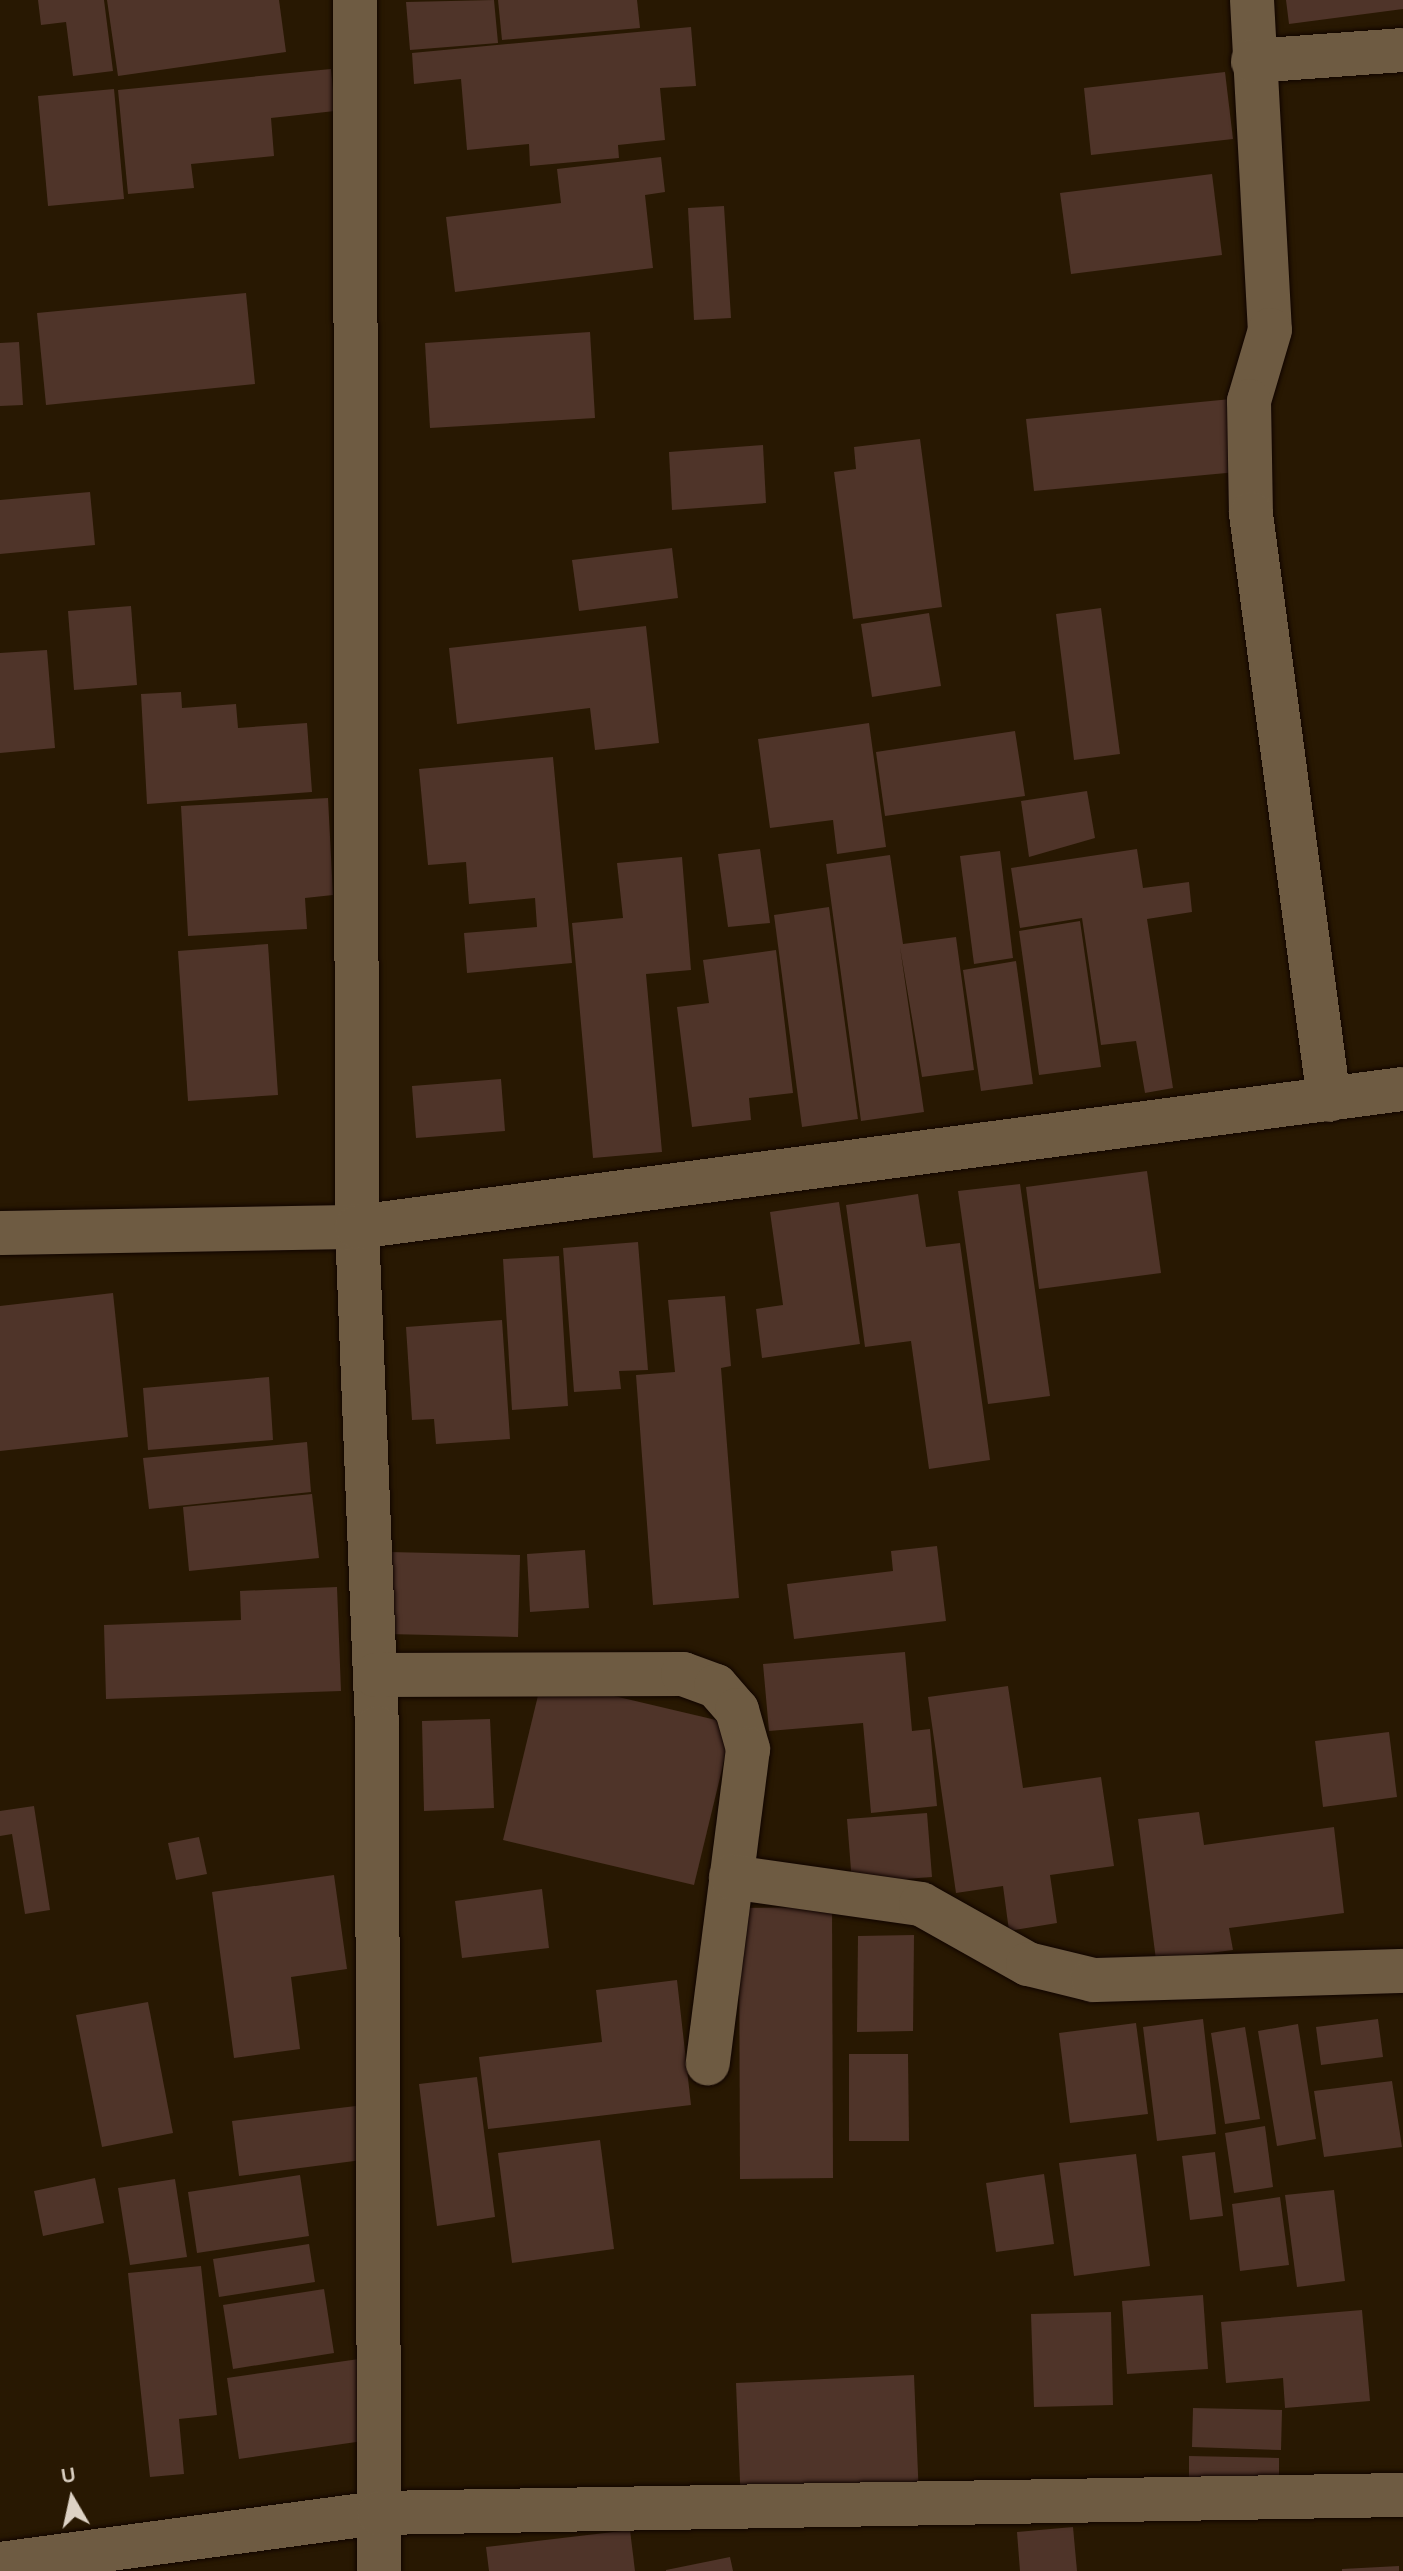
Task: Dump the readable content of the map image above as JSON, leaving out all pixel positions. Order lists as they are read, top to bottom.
{
  "north": "top"
}
